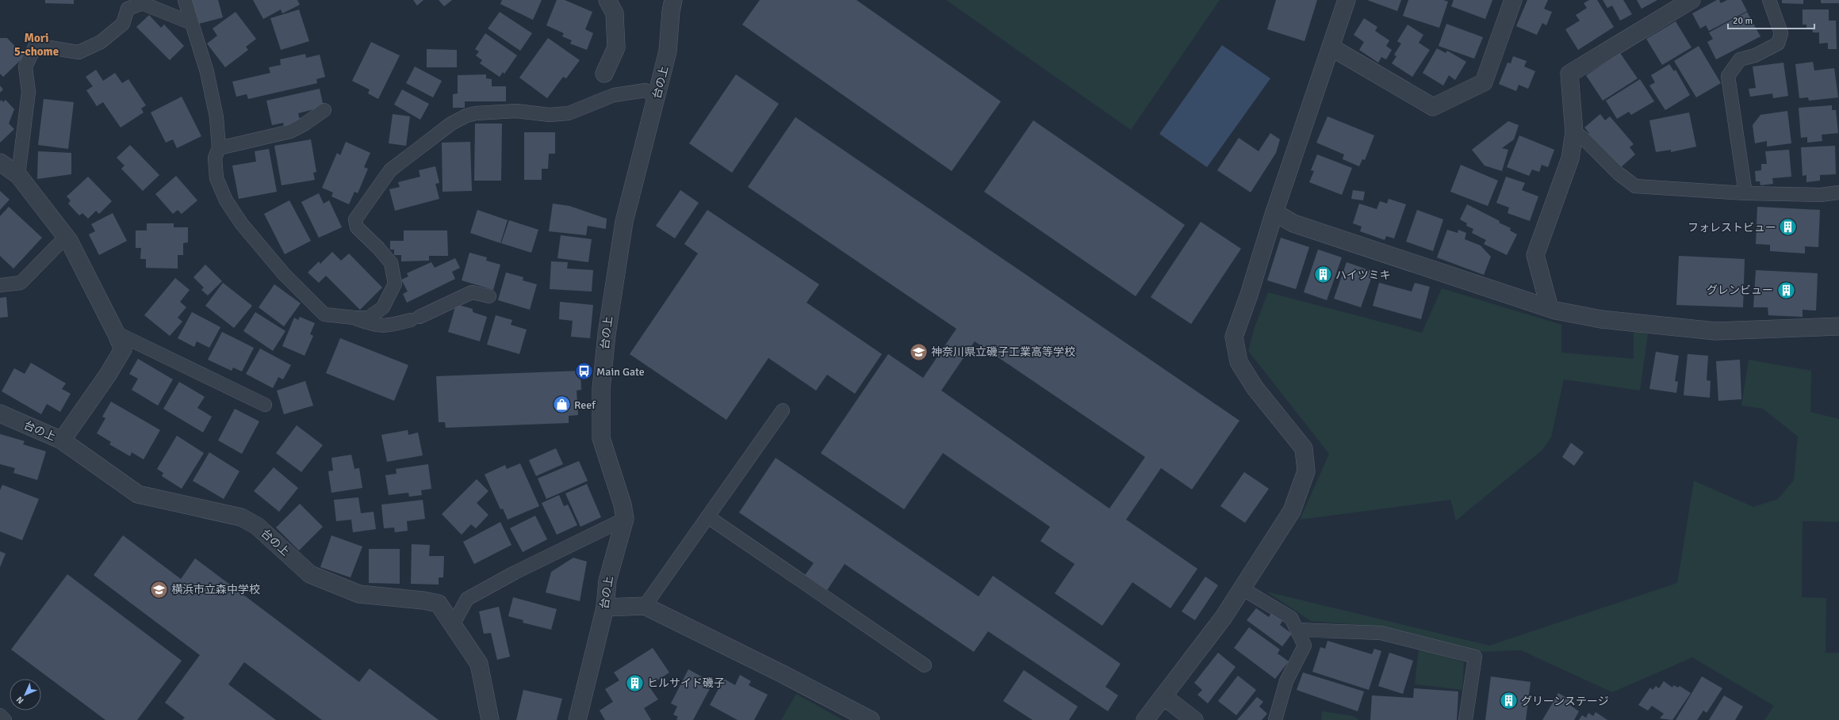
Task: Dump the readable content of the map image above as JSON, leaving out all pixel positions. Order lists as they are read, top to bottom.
{
  "streets": {
    "street": ["台の上"]
  },
  "districts": ["Mori 5-chome"],
  "places": {
    "building": [
      "フォレストビュー",
      "ハイツミキ",
      "グレンビュー",
      "ヒルサイド磯子",
      "グリーンステージ"
    ],
    "school or university": ["神奈川県立磯子工業高等学校", "横浜市立森中学校"],
    "bus stop": ["Main Gate"],
    "shop": ["Reef"]
  },
  "scale_bar": "20 m",
  "north": "bottom left"
}
